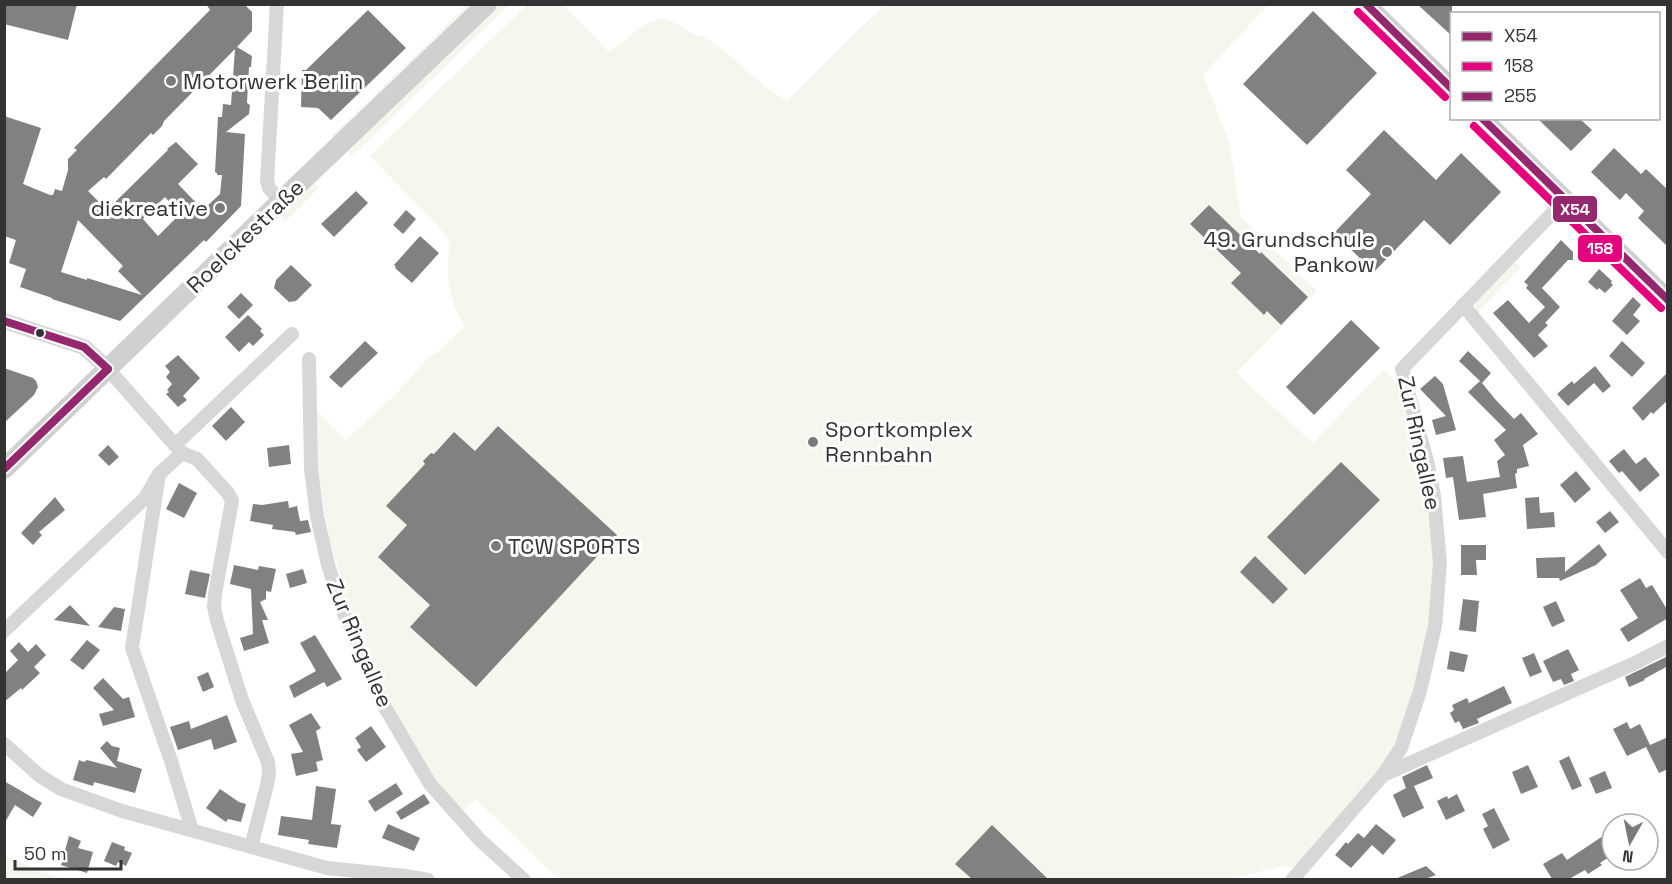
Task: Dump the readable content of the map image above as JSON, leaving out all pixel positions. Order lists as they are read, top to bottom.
{
  "streets": {
    "main road": ["Roelckestraße"],
    "street": ["Zur Ringallee"]
  },
  "places": [
    "Motorwerk Berlin",
    "diekreative",
    "49. Grundschule Pankow",
    "Sportkomplex Rennbahn",
    "TCW SPORTS"
  ],
  "lines": ["transit line X54", "transit line 158", "transit line 255"],
  "legend": ["X54", "158", "255"],
  "scale_bar": "50 m",
  "north": "bottom"
}
